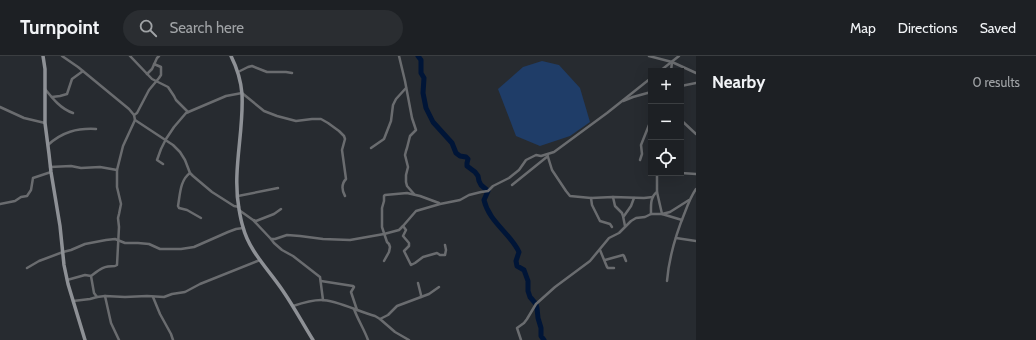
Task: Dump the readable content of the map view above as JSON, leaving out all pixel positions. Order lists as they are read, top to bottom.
{
  "page": {
    "header": "Turnpoint",
    "search": "Search here",
    "nav": ["Map", "Directions", "Saved"],
    "heading": ["Nearby", "0 results"],
    "map_buttons": ["+", "−"]
  }
}
